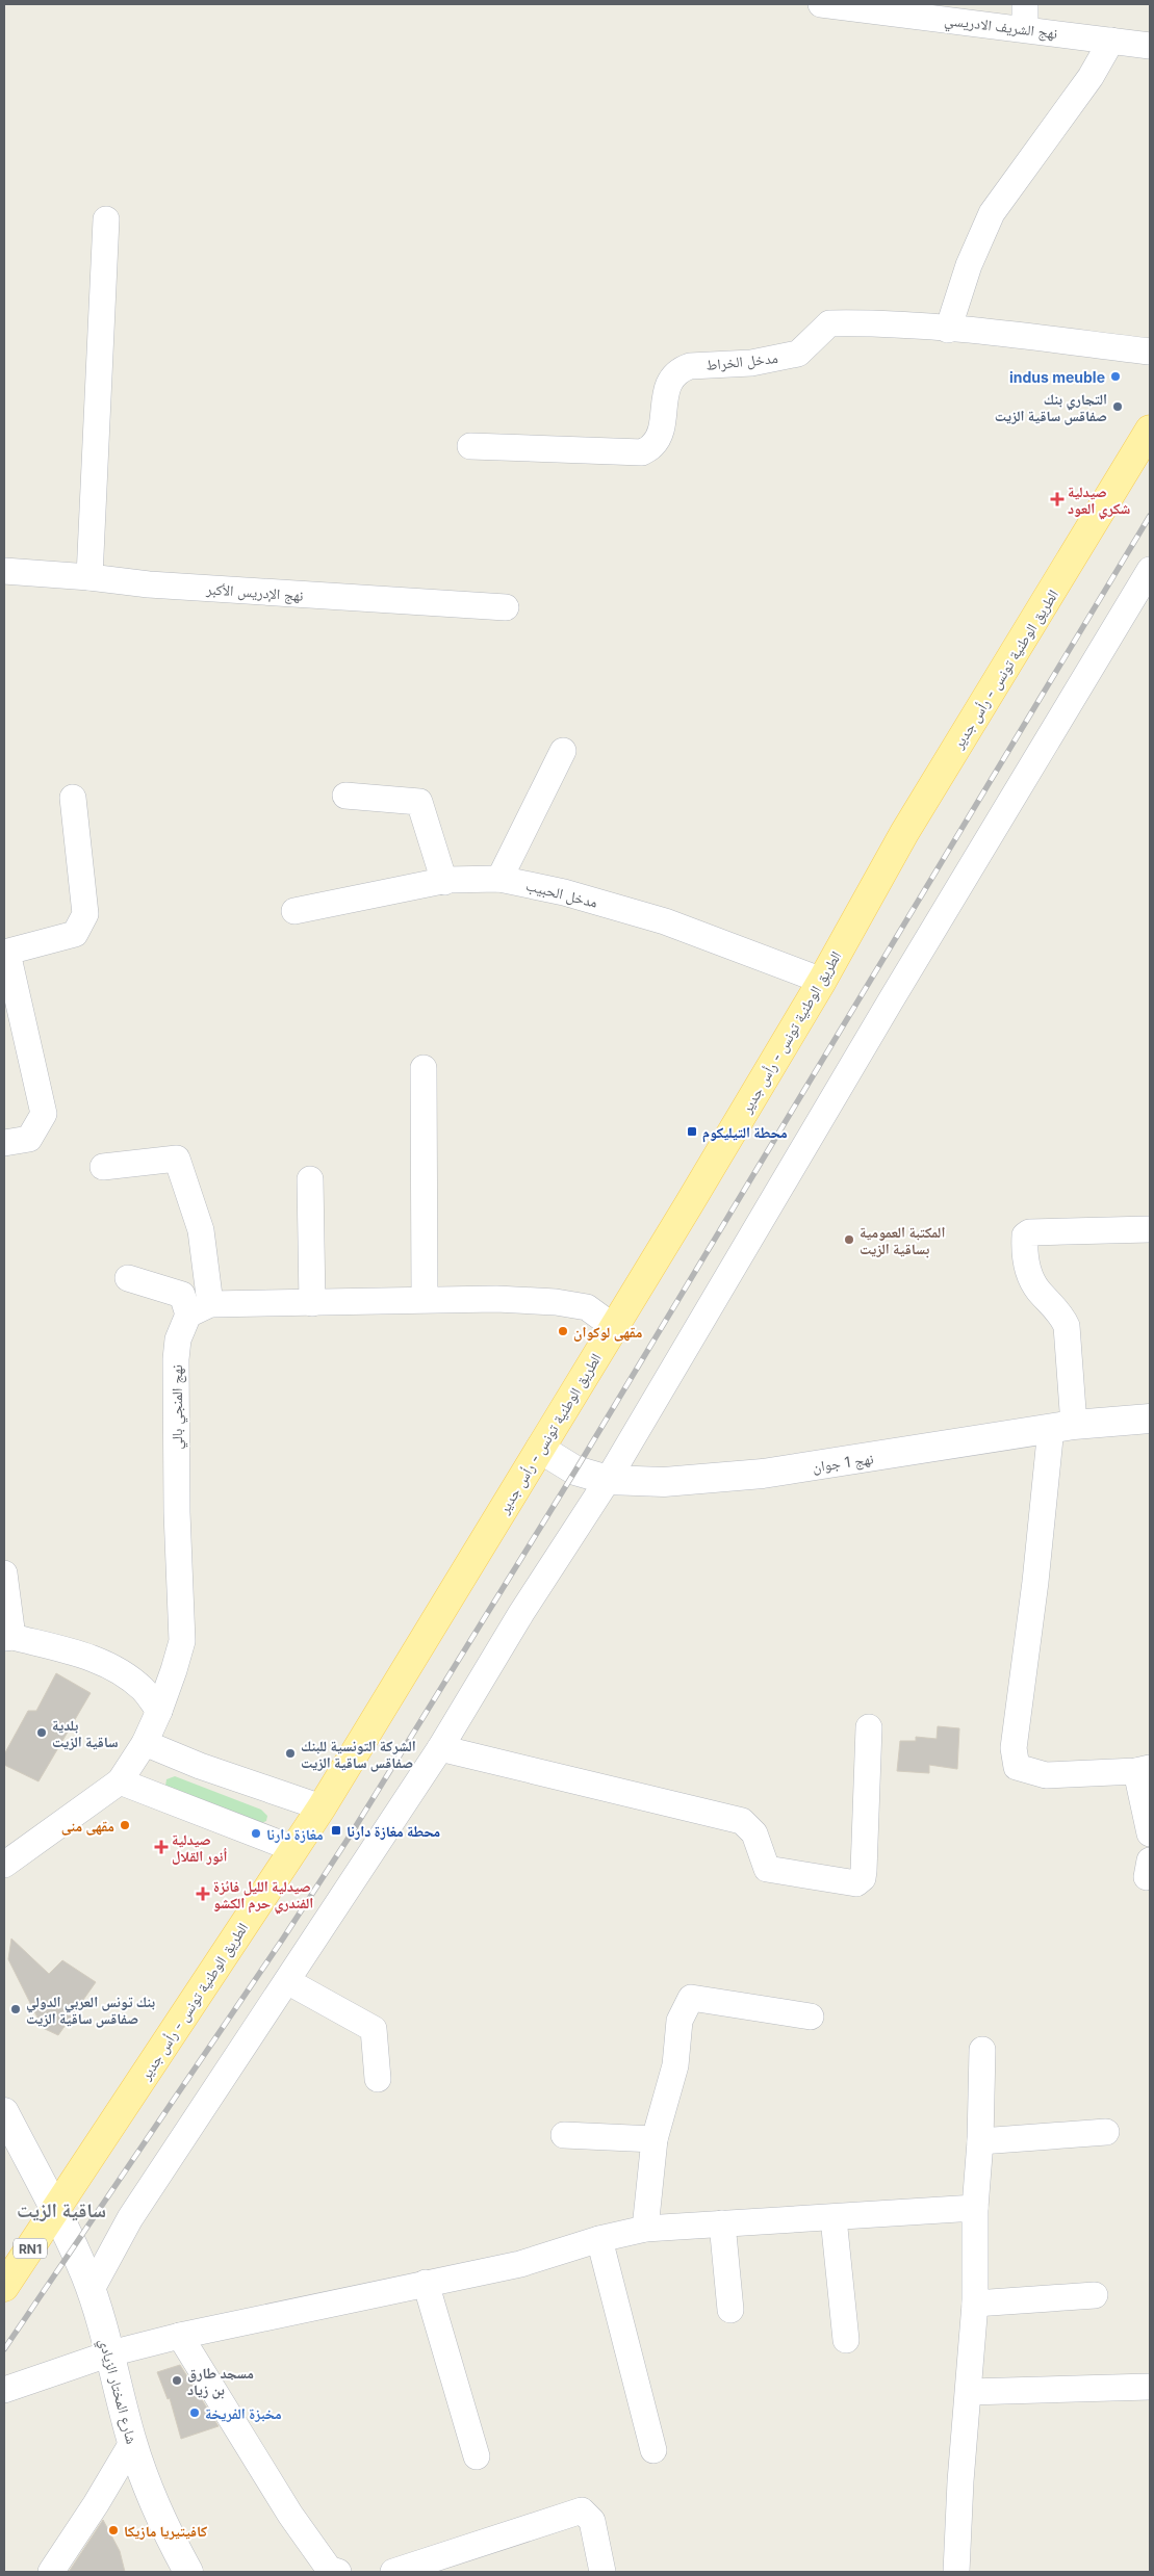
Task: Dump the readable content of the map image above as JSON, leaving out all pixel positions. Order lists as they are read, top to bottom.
{
  "streets": {
    "main road": ["الطريق الوطنية تونس - رأس جدير", "RN1"],
    "street": [
      "نهج الشريف الادريسي",
      "مدخل الخراط",
      "نهج الإدريس الأكبر",
      "مدخل الحبيب",
      "نهج المنجي بالي",
      "نهج 1 جوان",
      "شارع المختار الزيادي"
    ]
  },
  "crossings": [
    ["الطريق الوطنية تونس - رأس جدير", "مدخل الحبيب"],
    ["الطريق الوطنية تونس - رأس جدير", "نهج 1 جوان"],
    ["الطريق الوطنية تونس - رأس جدير", "RN1"],
    ["الطريق الوطنية تونس - رأس جدير", "شارع المختار الزيادي"],
    ["RN1", "شارع المختار الزيادي"]
  ],
  "districts": ["ساقية الزيت"],
  "places": {
    "other": [
      "indus meuble",
      "التجاري بنك صفاقس ساقية الزيت",
      "المكتبة العمومية بساقية الزيت",
      "مقهى لوكوان",
      "بلدية ساقية الزيت",
      "الشركة التونسية للبنك صفاقس ساقية الزيت",
      "مقهى منى",
      "مغازة دارنا",
      "بنك تونس العربي الدولي صفاقس ساقية الزيت",
      "مسجد طارق بن زياد",
      "مخبزة الفريخة",
      "كافيتيريا مازيكا"
    ],
    "health": ["صيدلية شكري العود", "صيدلية أنور القلال", "صيدلية الليل فائزة الفندري حرم الكشو"],
    "transit": ["محطة التيليكوم", "محطة مغازة دارنا"]
  }
}
